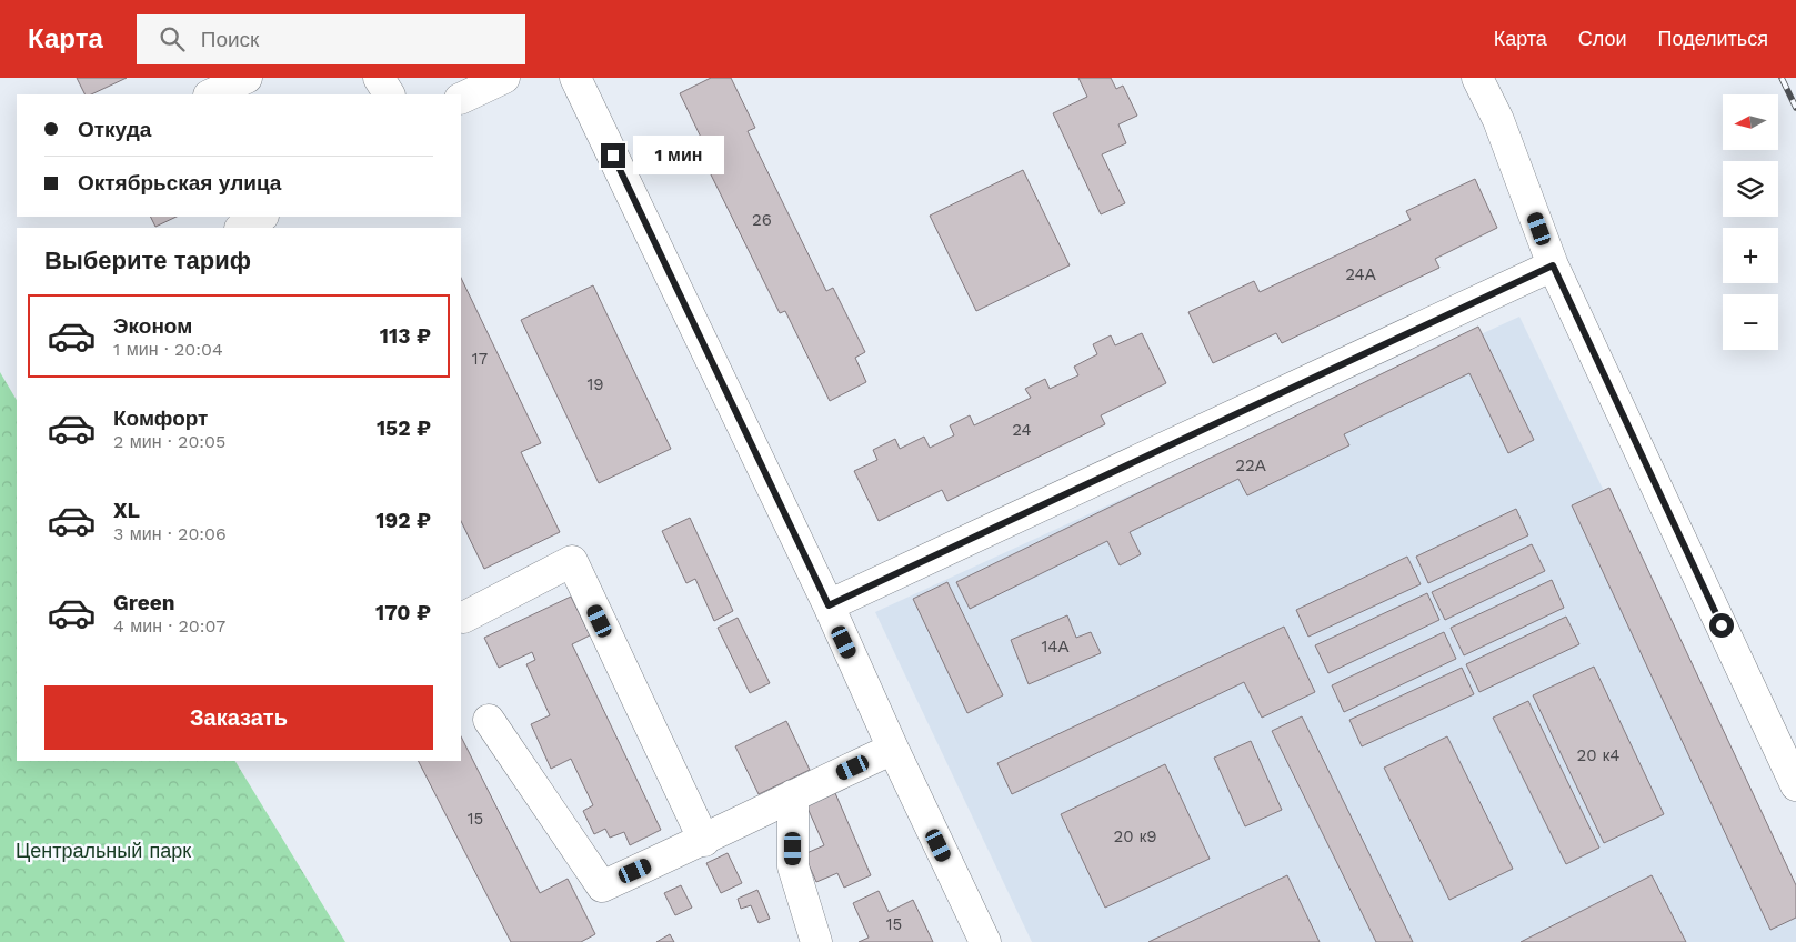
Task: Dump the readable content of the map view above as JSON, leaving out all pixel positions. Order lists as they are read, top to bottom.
{
  "parks": ["Центральный парк"],
  "house_numbers": [
    "26",
    "24А",
    "17",
    "19",
    "24",
    "22А",
    "14А",
    "20 к4",
    "15",
    "20 к9",
    "15"
  ],
  "north": "left",
  "page": {
    "header": "Карта",
    "search": "Поиск",
    "nav": ["Карта", "Слои", "Поделиться"],
    "map_buttons": ["+", "−"],
    "banner": ["Откуда", "Октябрьская улица"],
    "bubble": "1 мин",
    "heading": "Выберите тариф",
    "list": [
      {
        "name": "Эконом",
        "note": "1 мин · 20:04",
        "value": "113 ₽"
      },
      {
        "name": "Комфорт",
        "note": "2 мин · 20:05",
        "value": "152 ₽"
      },
      {
        "name": "XL",
        "note": "3 мин · 20:06",
        "value": "192 ₽"
      },
      {
        "name": "Green",
        "note": "4 мин · 20:07",
        "value": "170 ₽"
      }
    ],
    "buttons": "Заказать"
  }
}
